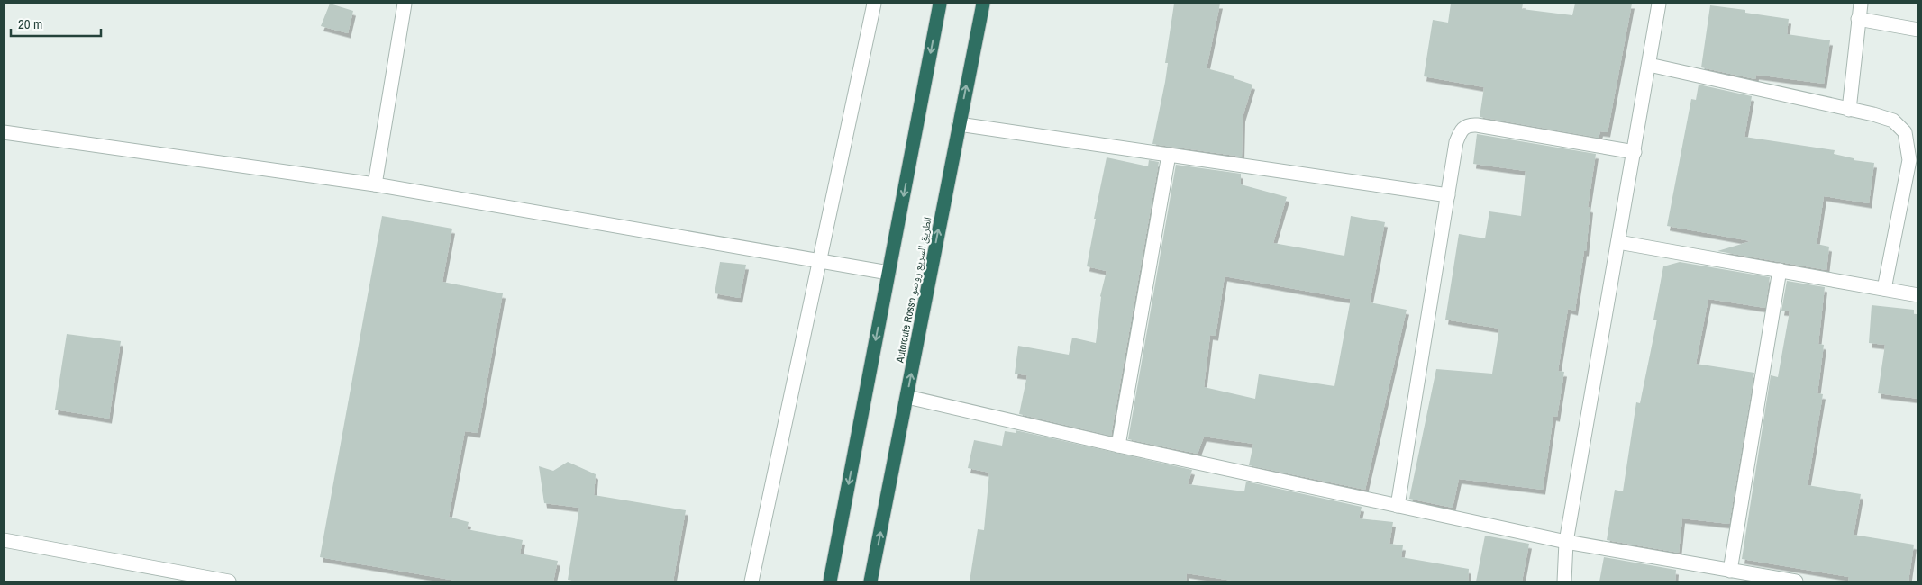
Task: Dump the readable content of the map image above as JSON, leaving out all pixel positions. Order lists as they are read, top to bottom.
{
  "streets": {
    "highway": ["Autoroute Rosso الطريق السريع روصو"]
  },
  "scale_bar": "20 m"
}
